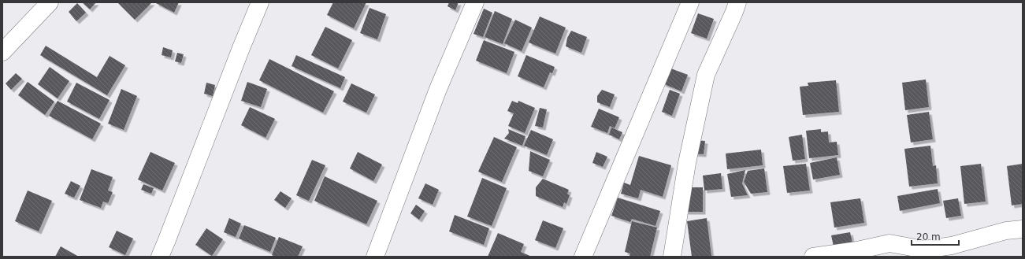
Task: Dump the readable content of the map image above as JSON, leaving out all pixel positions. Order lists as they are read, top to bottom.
{
  "scale_bar": "20 m"
}
